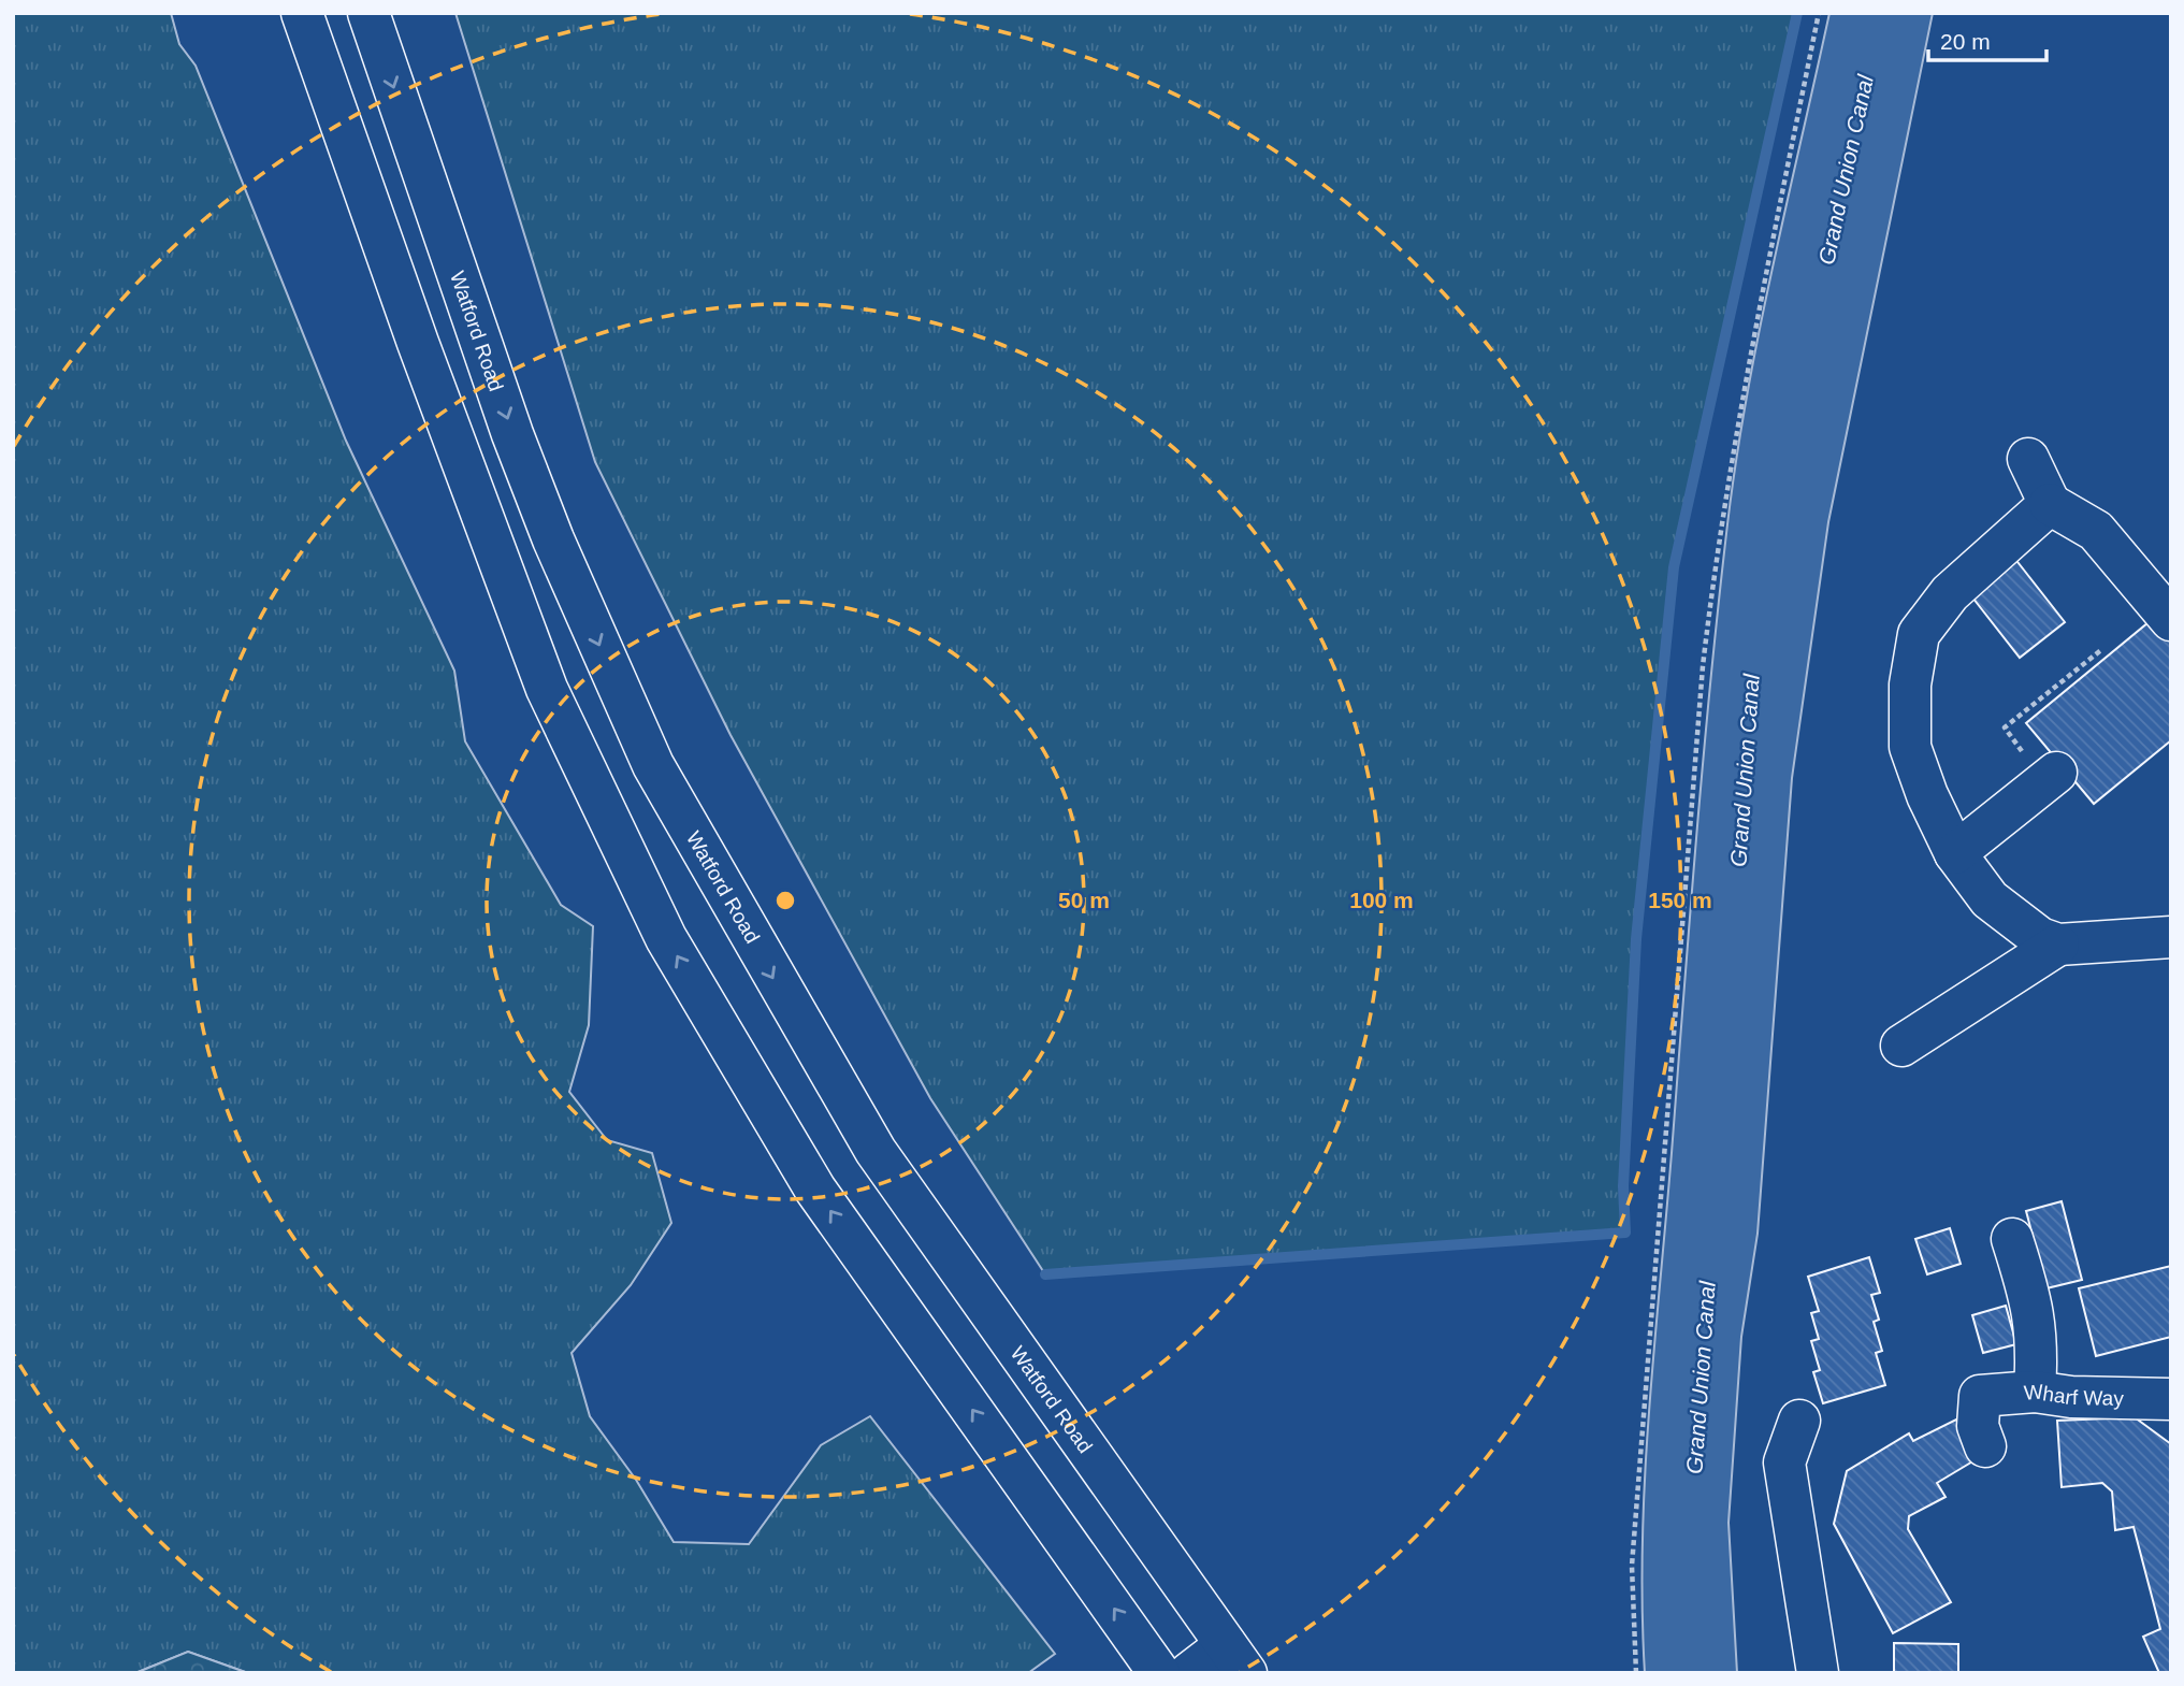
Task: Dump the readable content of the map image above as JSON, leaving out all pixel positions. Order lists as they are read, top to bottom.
{
  "streets": {
    "main road": ["Watford Road", "Wharf Way"]
  },
  "water": ["Grand Union Canal"],
  "scale_bar": "20 m",
  "rings": ["50 m", "100 m", "150 m"]
}
